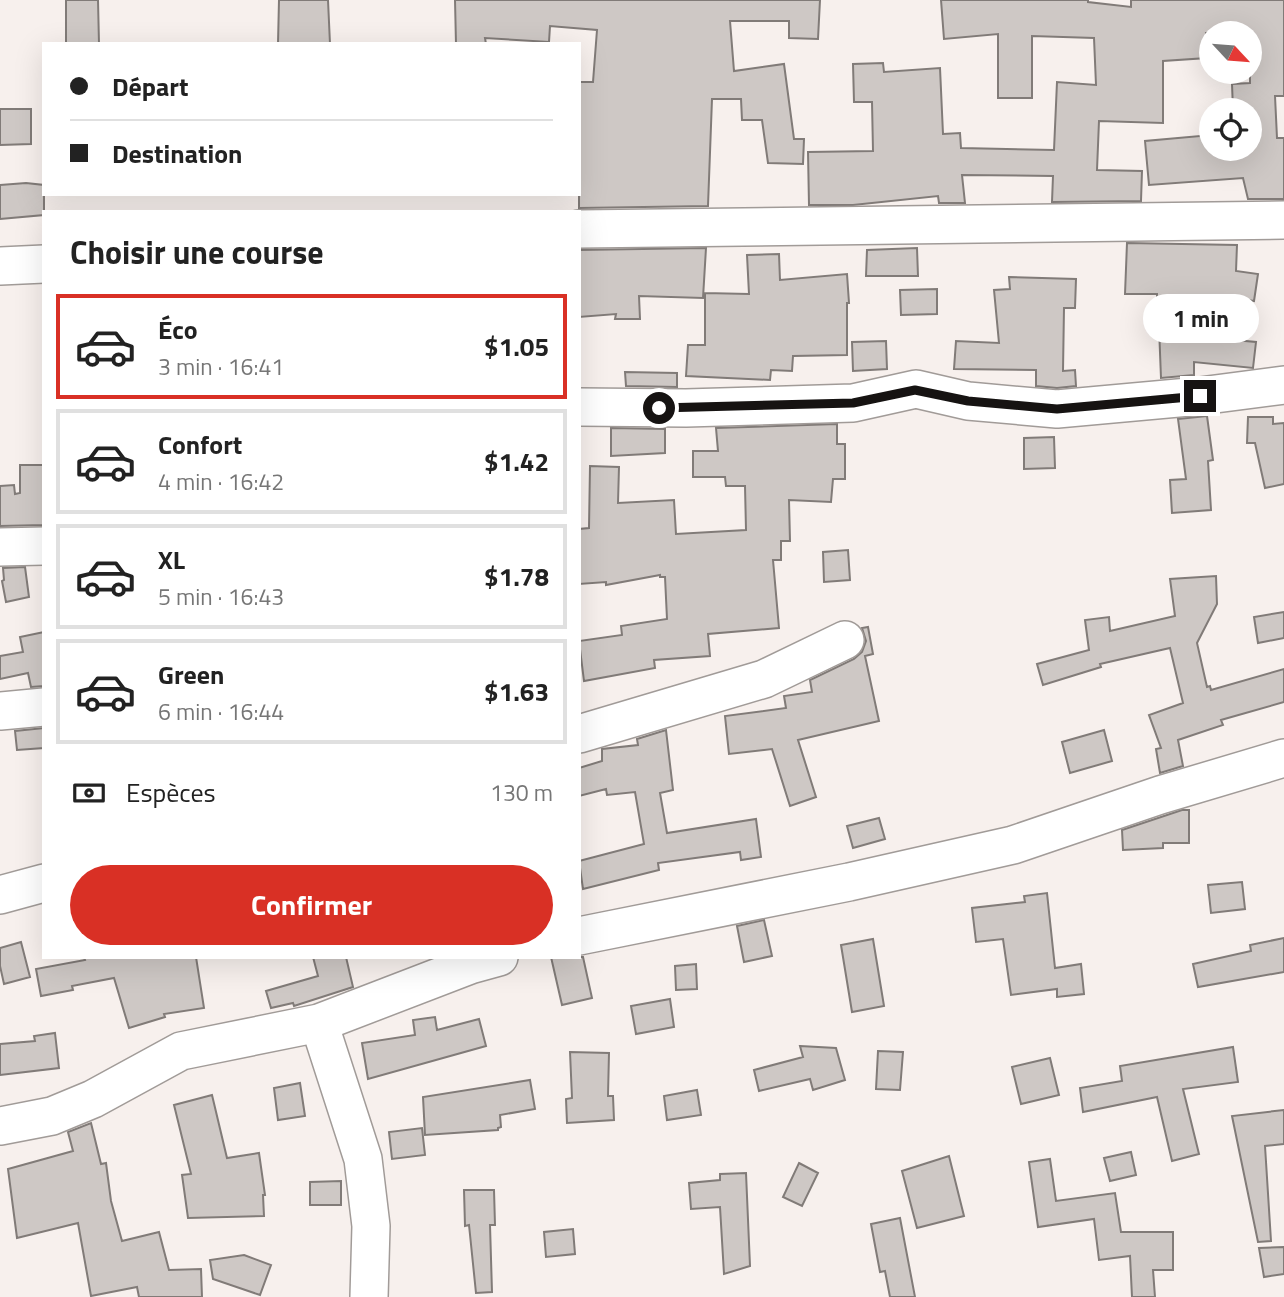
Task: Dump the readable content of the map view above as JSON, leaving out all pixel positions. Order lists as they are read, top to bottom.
{
  "north": "bottom right",
  "page": {
    "banner": ["Départ", "Destination"],
    "heading": "Choisir une course",
    "bubble": "1 min",
    "list": [
      {
        "name": "Éco",
        "note": "3 min · 16:41",
        "value": "$1.05"
      },
      {
        "name": "Confort",
        "note": "4 min · 16:42",
        "value": "$1.42"
      },
      {
        "name": "XL",
        "note": "5 min · 16:43",
        "value": "$1.78"
      },
      {
        "name": "Green",
        "note": "6 min · 16:44",
        "value": "$1.63"
      }
    ],
    "pay": ["Espèces", "130 m"],
    "buttons": "Confirmer"
  }
}
